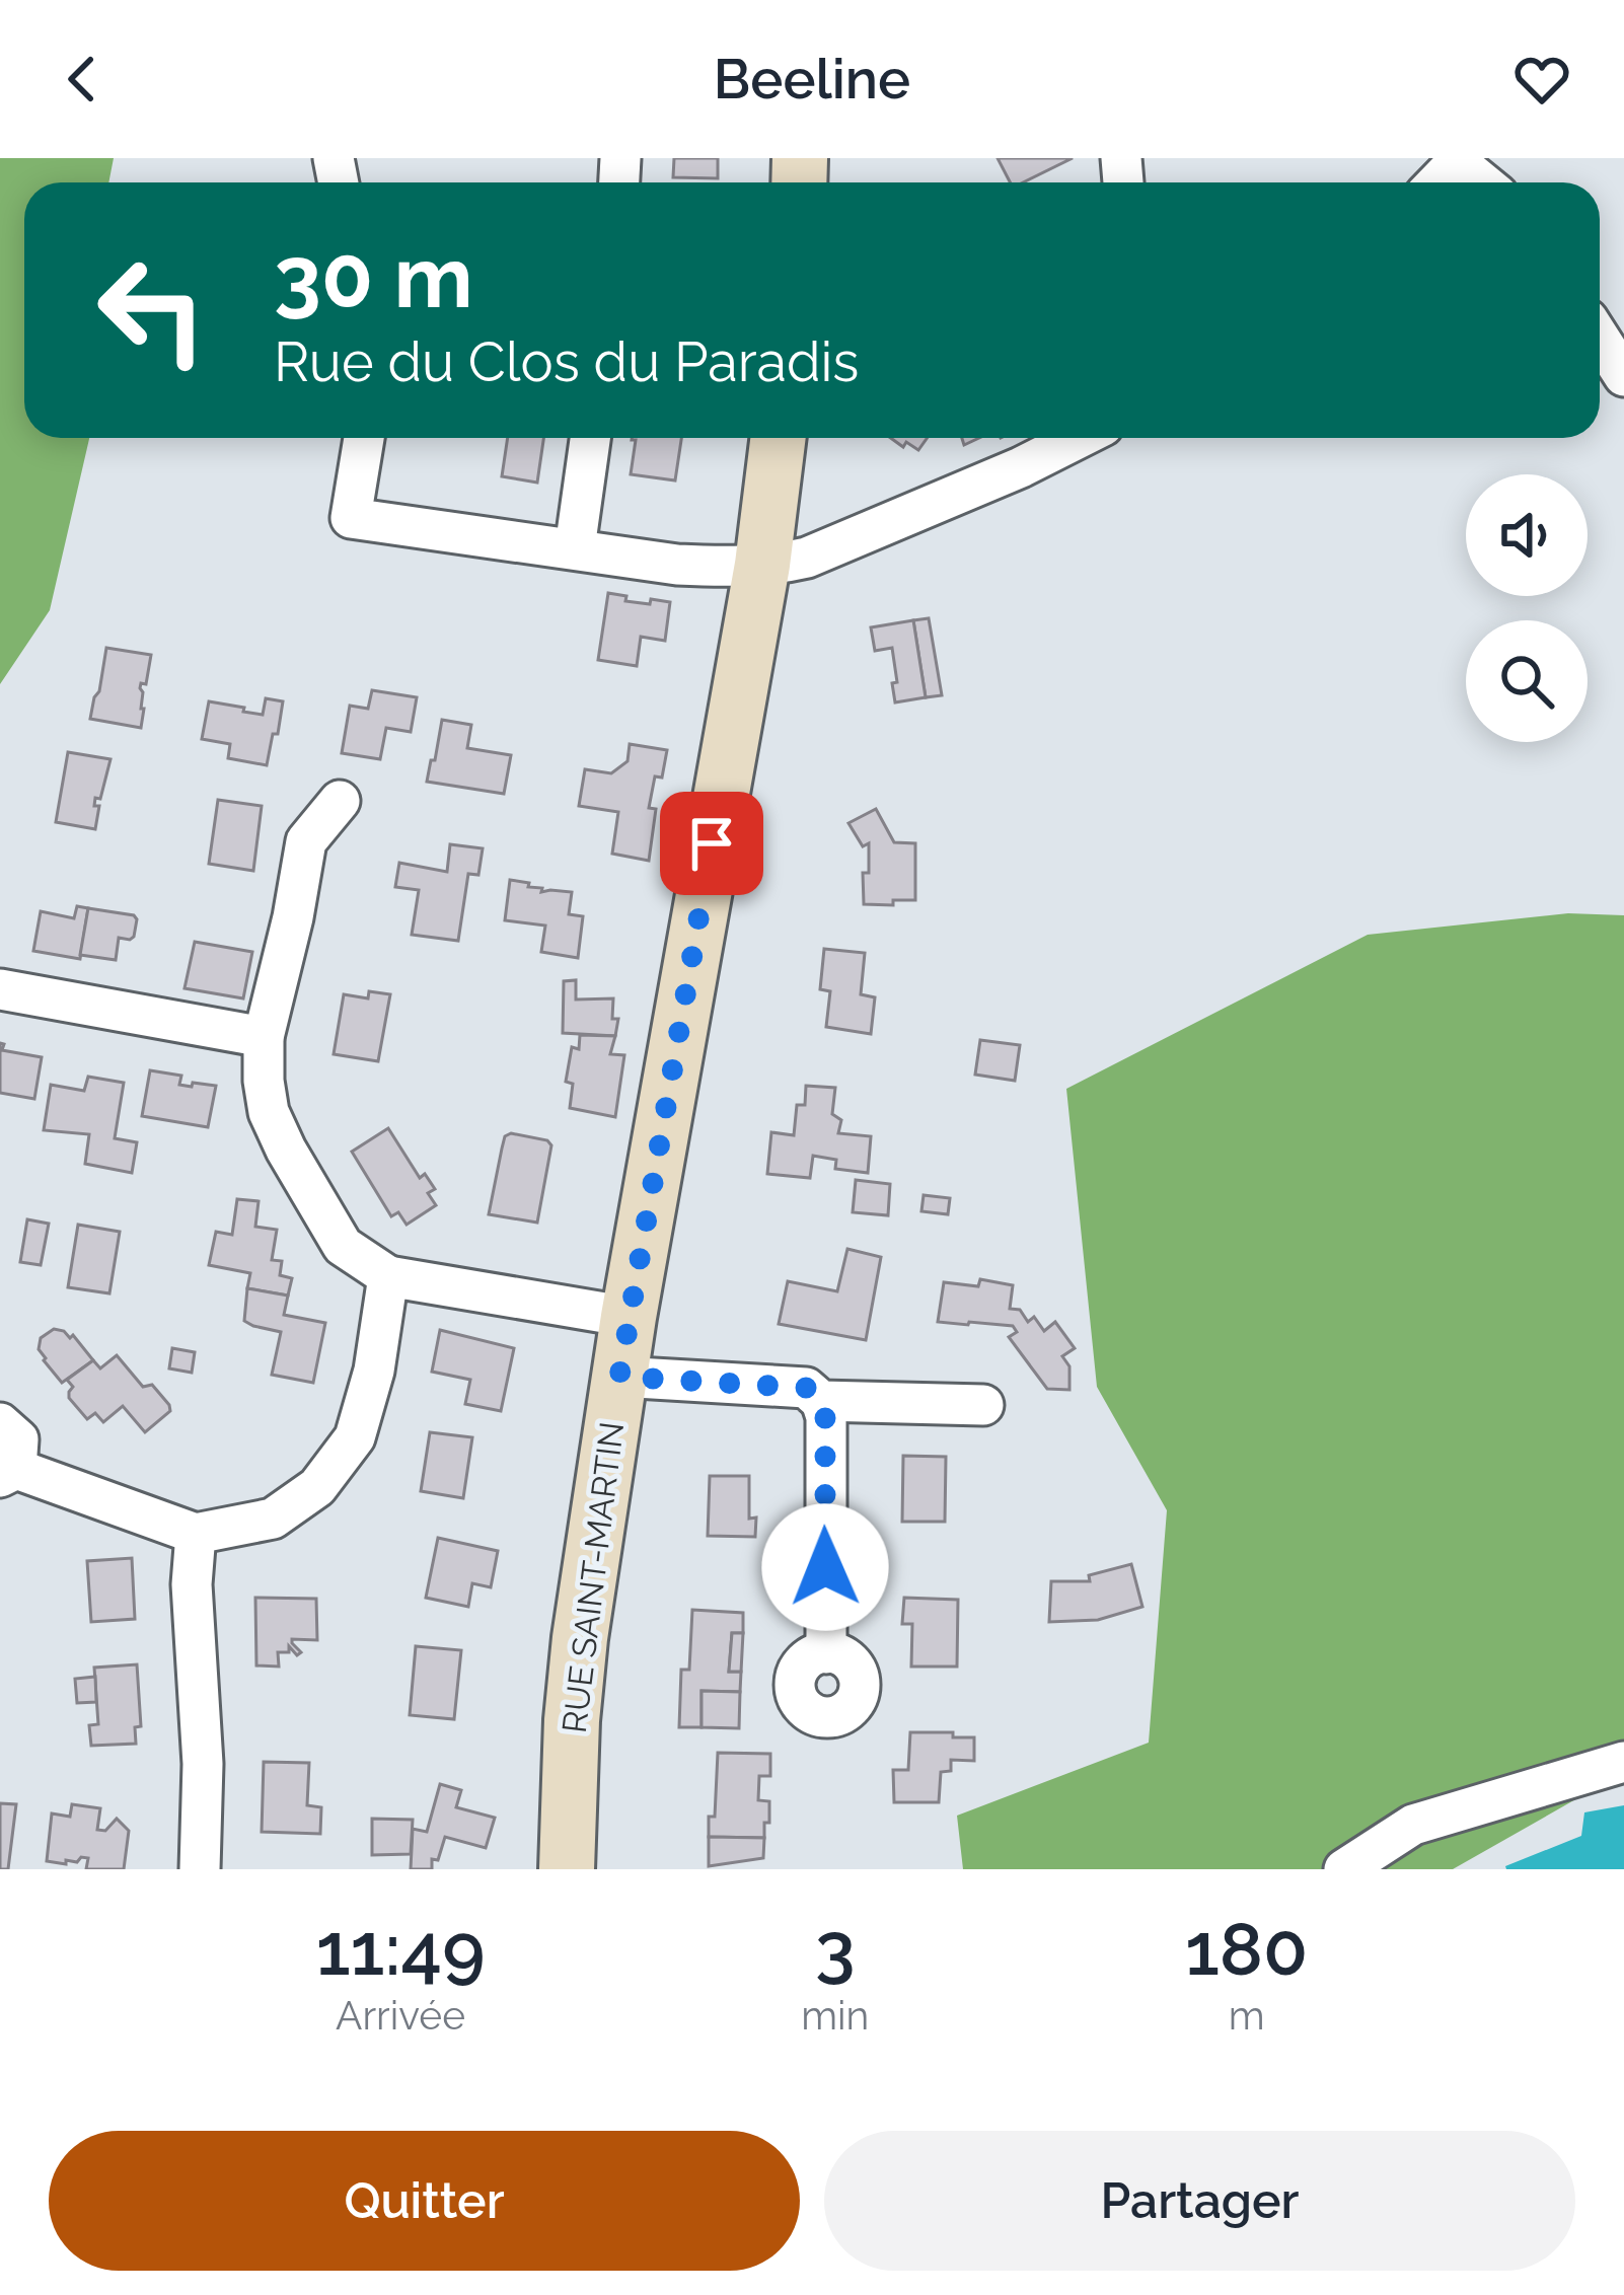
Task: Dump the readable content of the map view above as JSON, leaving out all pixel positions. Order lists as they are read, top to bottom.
{
  "streets": {
    "main road": ["RUE SAINT-MARTIN"]
  },
  "page": {
    "header": "Beeline",
    "turn": ["30 m", "Rue du Clos du Paradis"],
    "eta": [
      "11:49",
      "Arrivée",
      "3",
      "min",
      "180",
      "m"
    ],
    "buttons": ["Quitter", "Partager"]
  }
}
